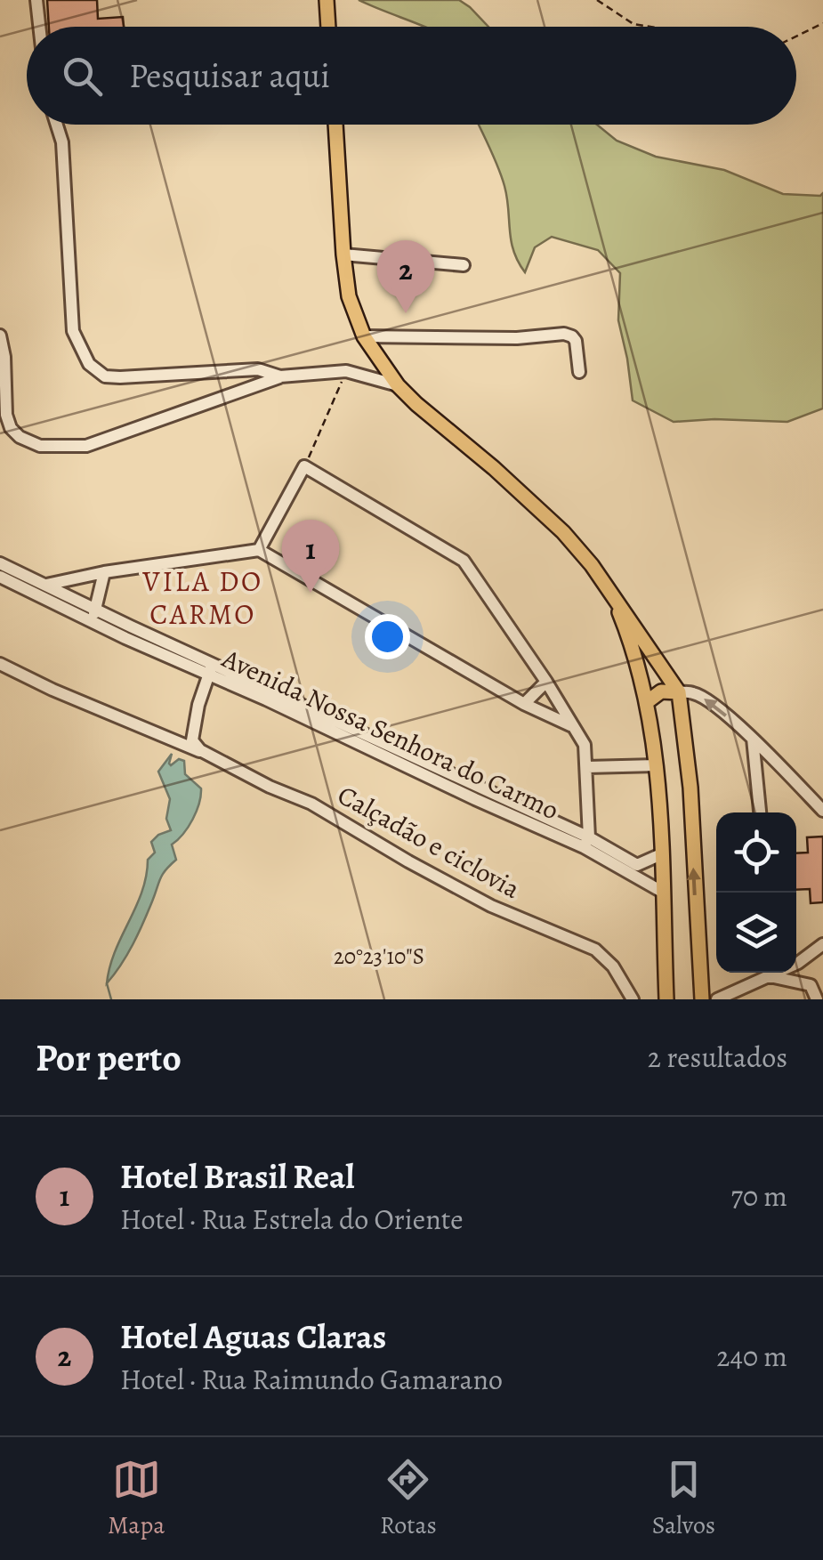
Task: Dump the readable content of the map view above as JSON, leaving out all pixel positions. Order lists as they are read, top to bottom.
{
  "streets": {
    "street": ["Avenida Nossa Senhora do Carmo", "Calçadão e ciclovia"]
  },
  "districts": ["VILA DO CARMO"],
  "page": {
    "search": "Pesquisar aqui",
    "pins": ["2", "1"],
    "heading": ["Por perto", "2 resultados"],
    "list": [
      {
        "mark": "1",
        "name": "Hotel Brasil Real",
        "note": "Hotel · Rua Estrela do Oriente",
        "value": "70 m"
      },
      {
        "mark": "2",
        "name": "Hotel Aguas Claras",
        "note": "Hotel · Rua Raimundo Gamarano",
        "value": "240 m"
      }
    ],
    "nav": ["Mapa", "Rotas", "Salvos"]
  },
  "coordinates": ["20°23'10\"S"]
}
